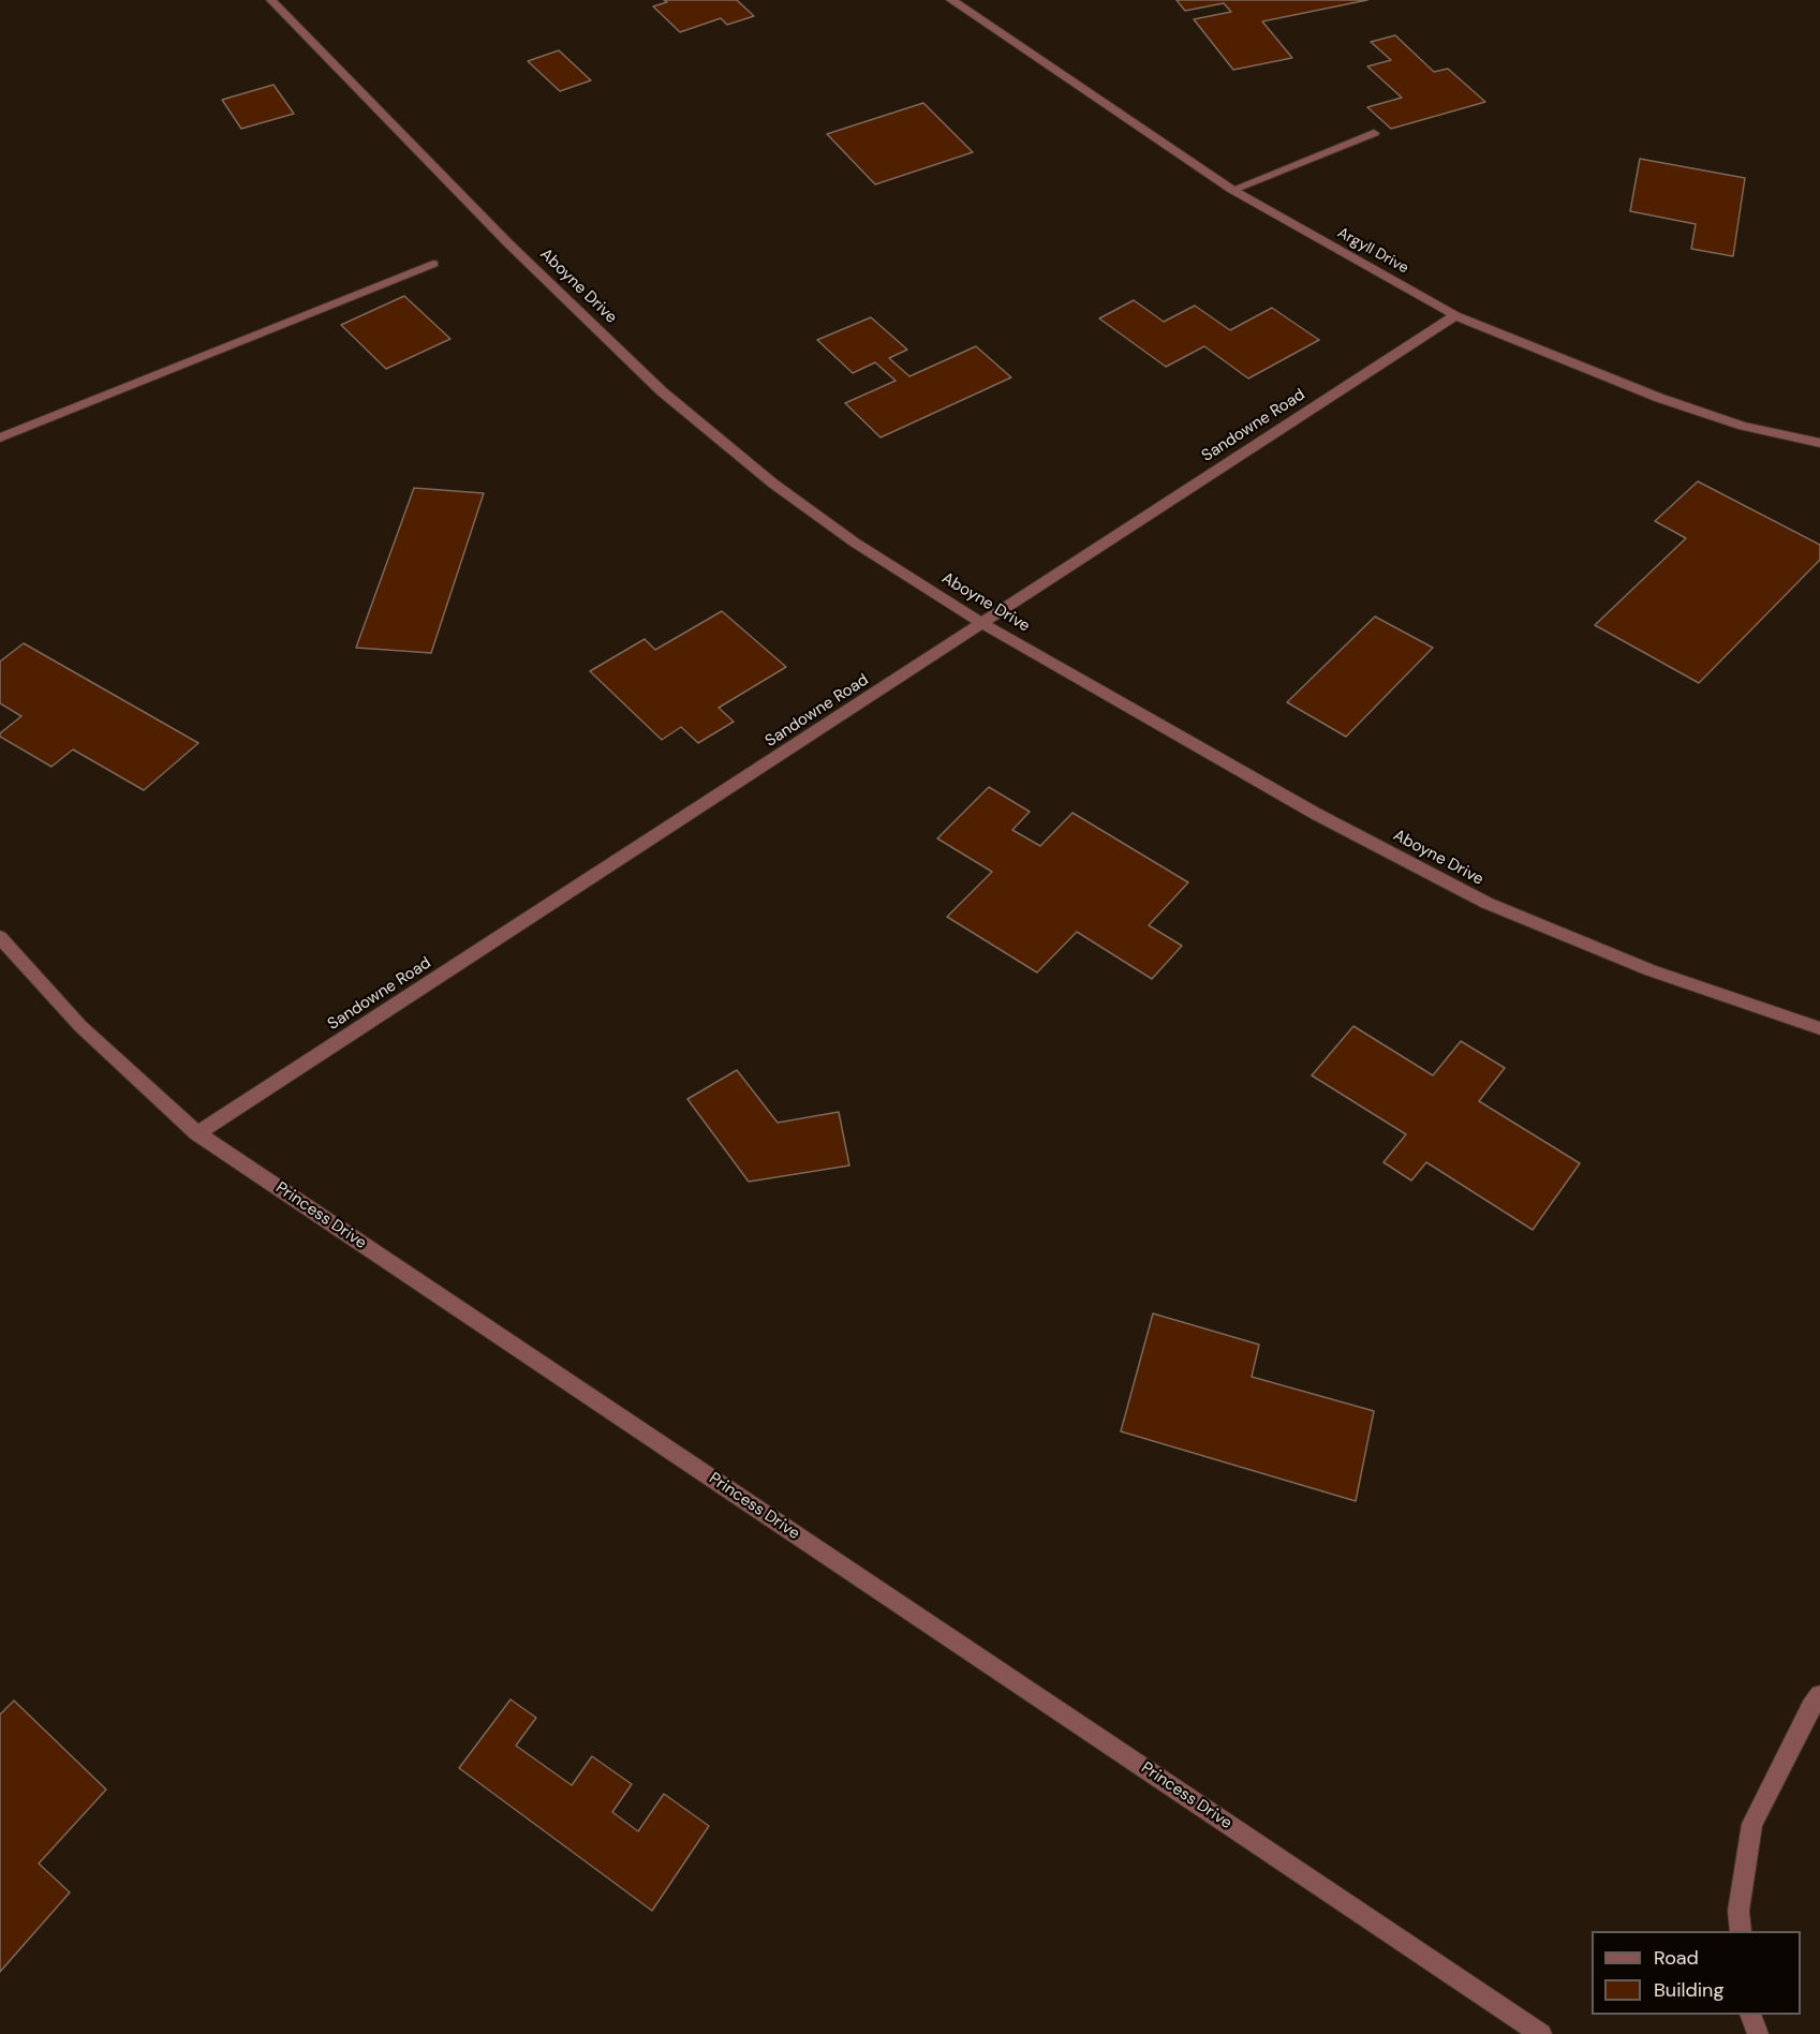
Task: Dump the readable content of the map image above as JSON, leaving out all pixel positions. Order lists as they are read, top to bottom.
{
  "streets": {
    "street": [
      "Argyll Drive",
      "Aboyne Drive",
      "Sandowne Road",
      "Princess Drive"
    ]
  },
  "crossings": [
    ["Argyll Drive", "Sandowne Road"],
    ["Aboyne Drive", "Sandowne Road"],
    ["Sandowne Road", "Princess Drive"]
  ],
  "legend": ["Road", "Building"]
}
